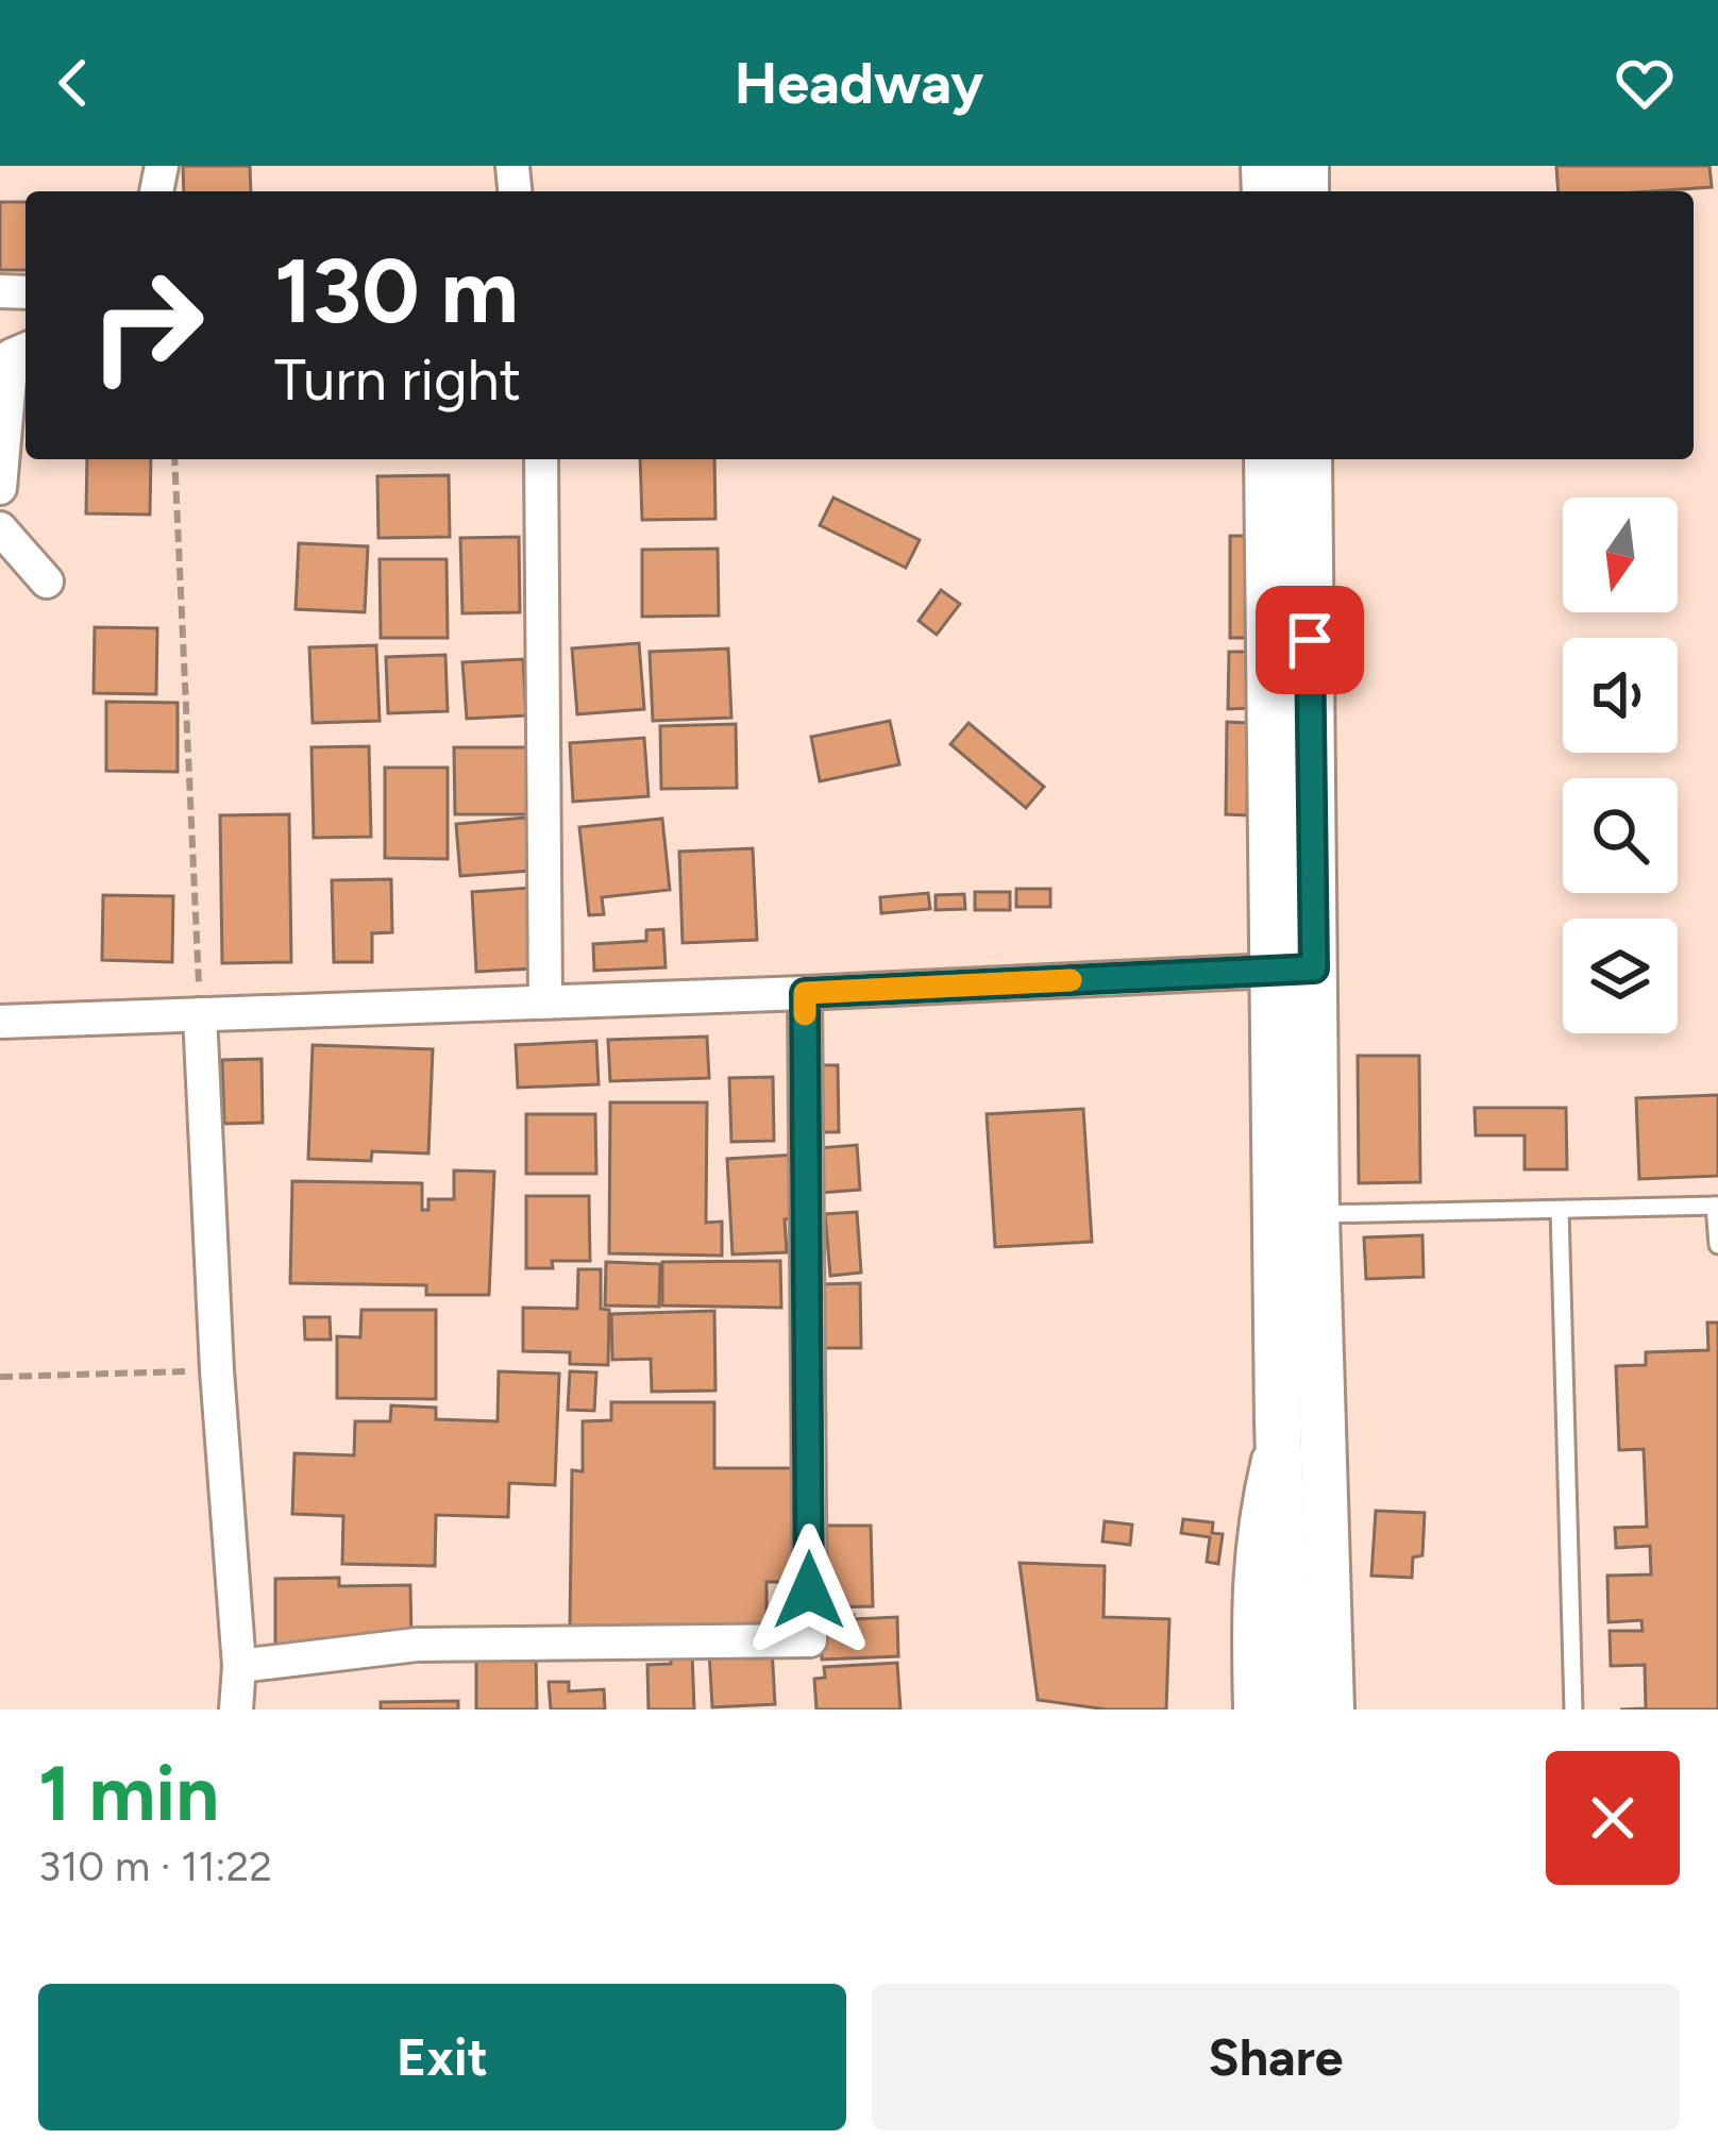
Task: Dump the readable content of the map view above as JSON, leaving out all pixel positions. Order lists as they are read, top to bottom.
{
  "north": "bottom",
  "page": {
    "header": "Headway",
    "turn": ["130 m", "Turn right"],
    "heading": ["1 min", "310 m · 11:22"],
    "buttons": ["Exit", "Share"]
  }
}
